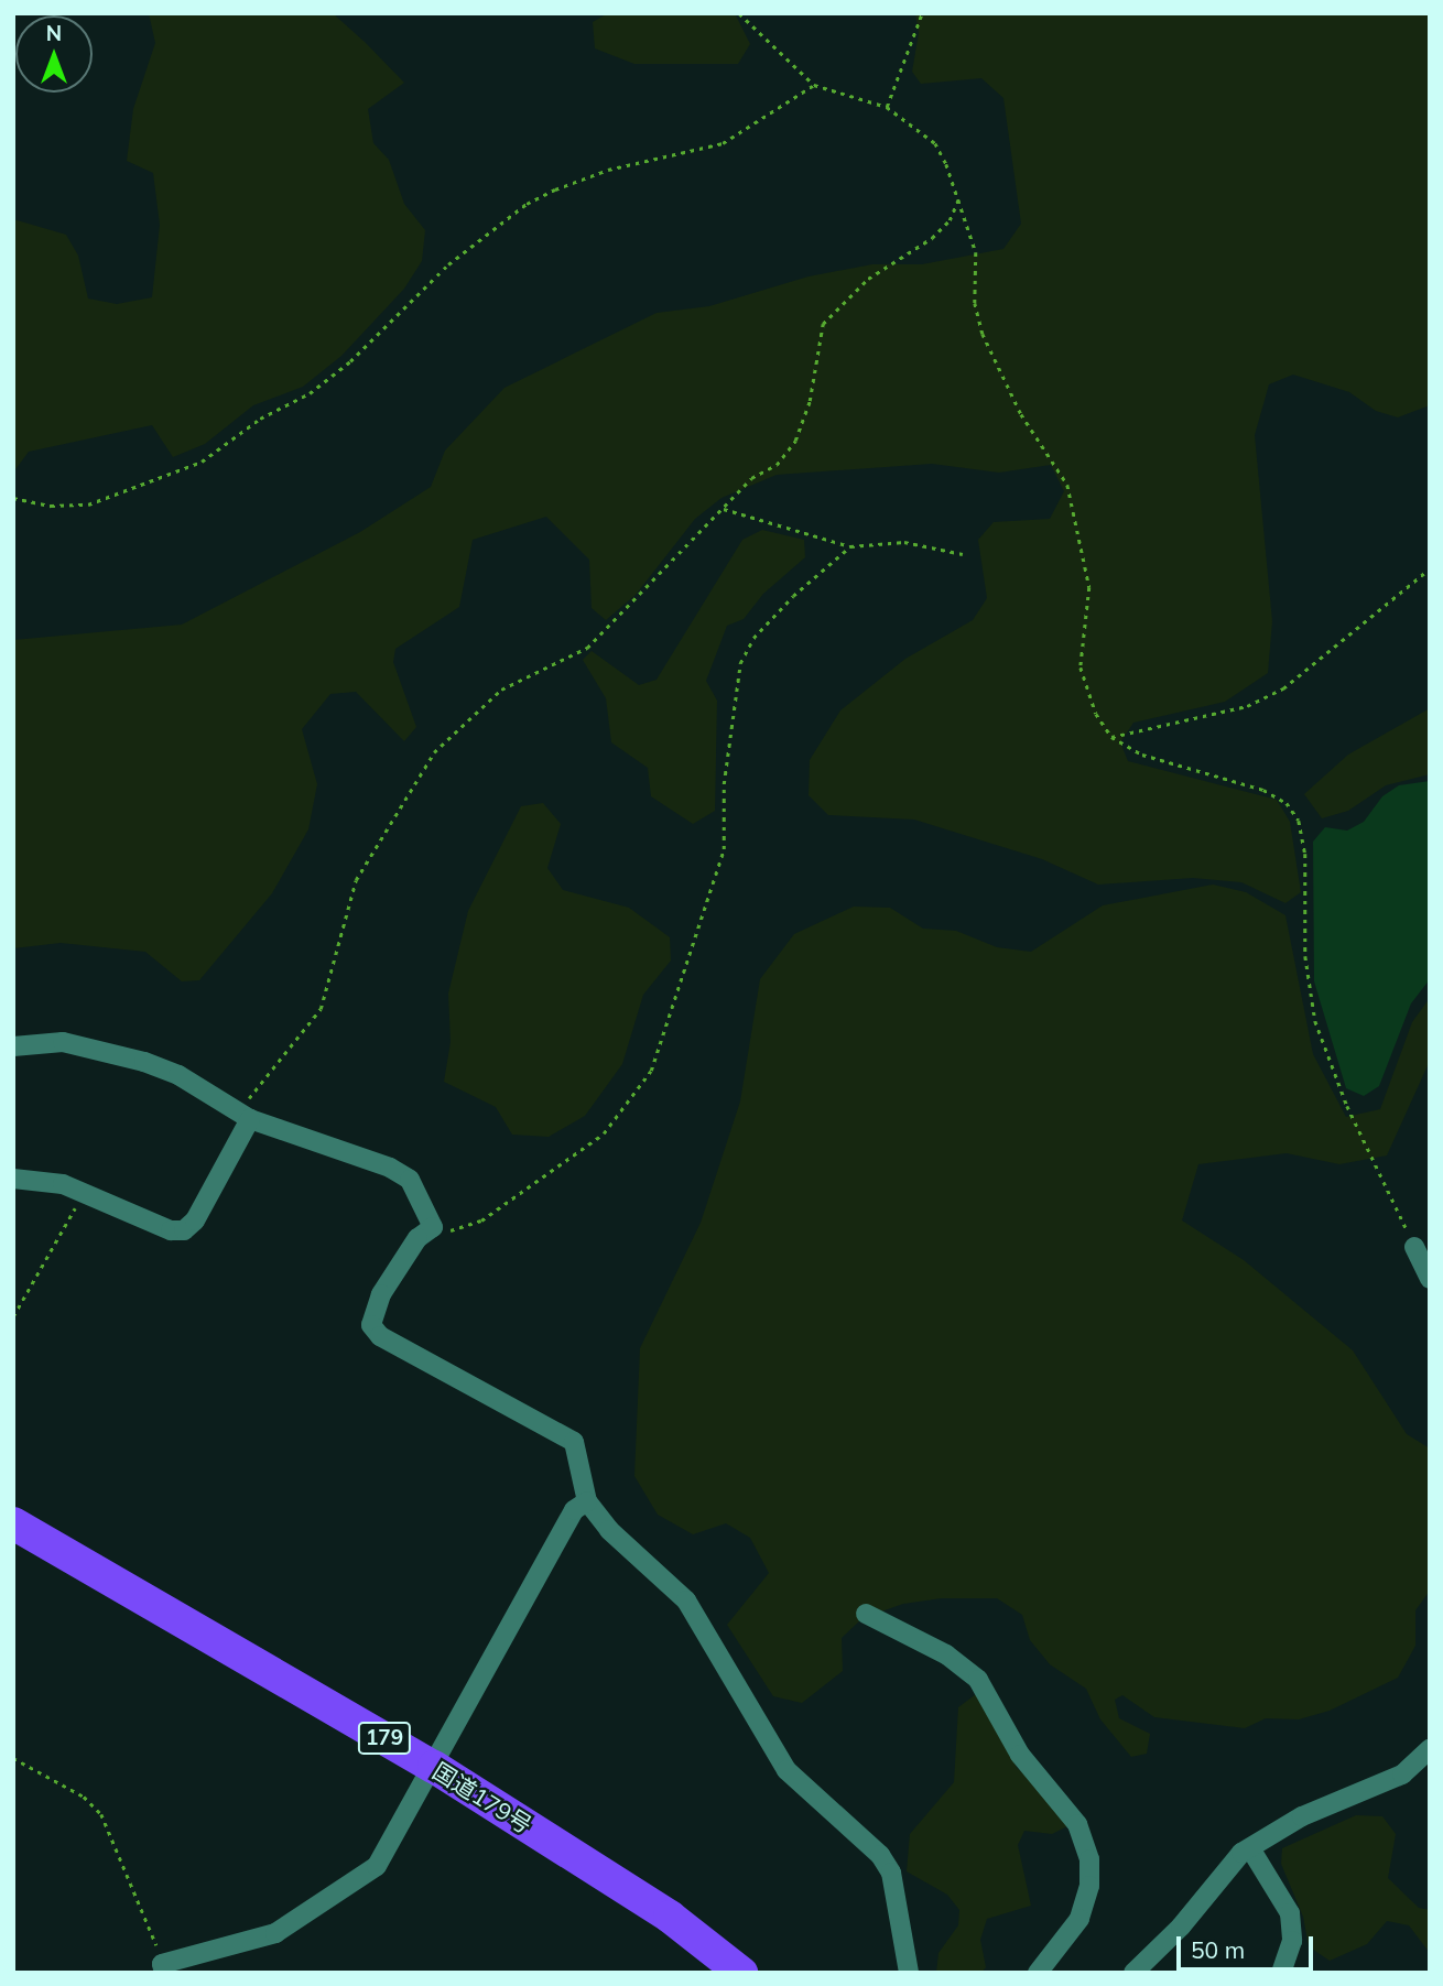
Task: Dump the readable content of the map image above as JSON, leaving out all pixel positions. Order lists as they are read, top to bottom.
{
  "streets": {
    "highway": ["179", "国道179号"]
  },
  "scale_bar": "50 m",
  "north": "top"
}
